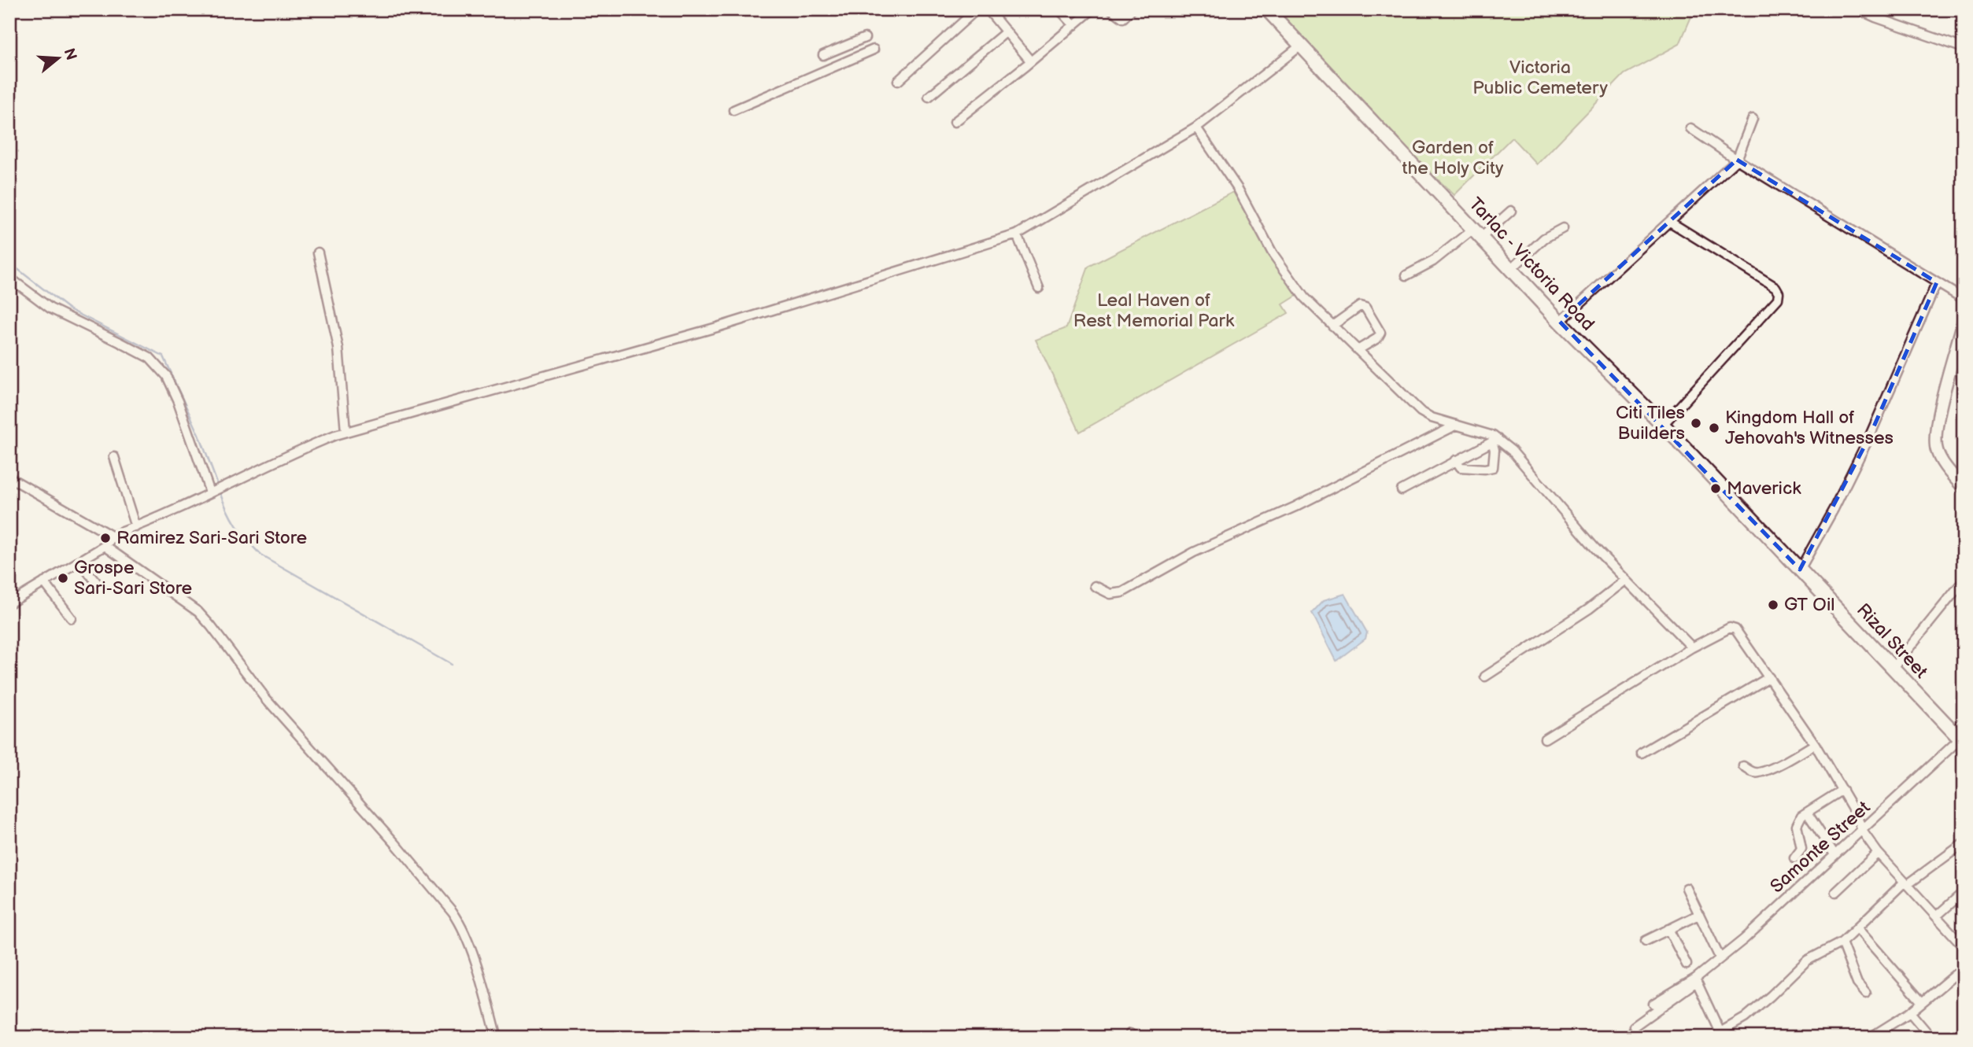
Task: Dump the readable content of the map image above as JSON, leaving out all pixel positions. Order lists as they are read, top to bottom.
{
  "streets": {
    "main road": ["Tarlac - Victoria Road", "Rizal Street"],
    "street": ["Samonte Street"]
  },
  "crossings": [
    ["Tarlac - Victoria Road", "Rizal Street"],
    ["Rizal Street", "Samonte Street"]
  ],
  "parks": ["Victoria Public Cemetery", "Garden of the Holy City", "Leal Haven of Rest Memorial Park"],
  "places": [
    "Citi Tiles Builders",
    "Kingdom Hall of Jehovah's Witnesses",
    "Maverick",
    "Ramirez Sari-Sari Store",
    "Grospe Sari-Sari Store",
    "GT Oil"
  ],
  "north": "right"
}
